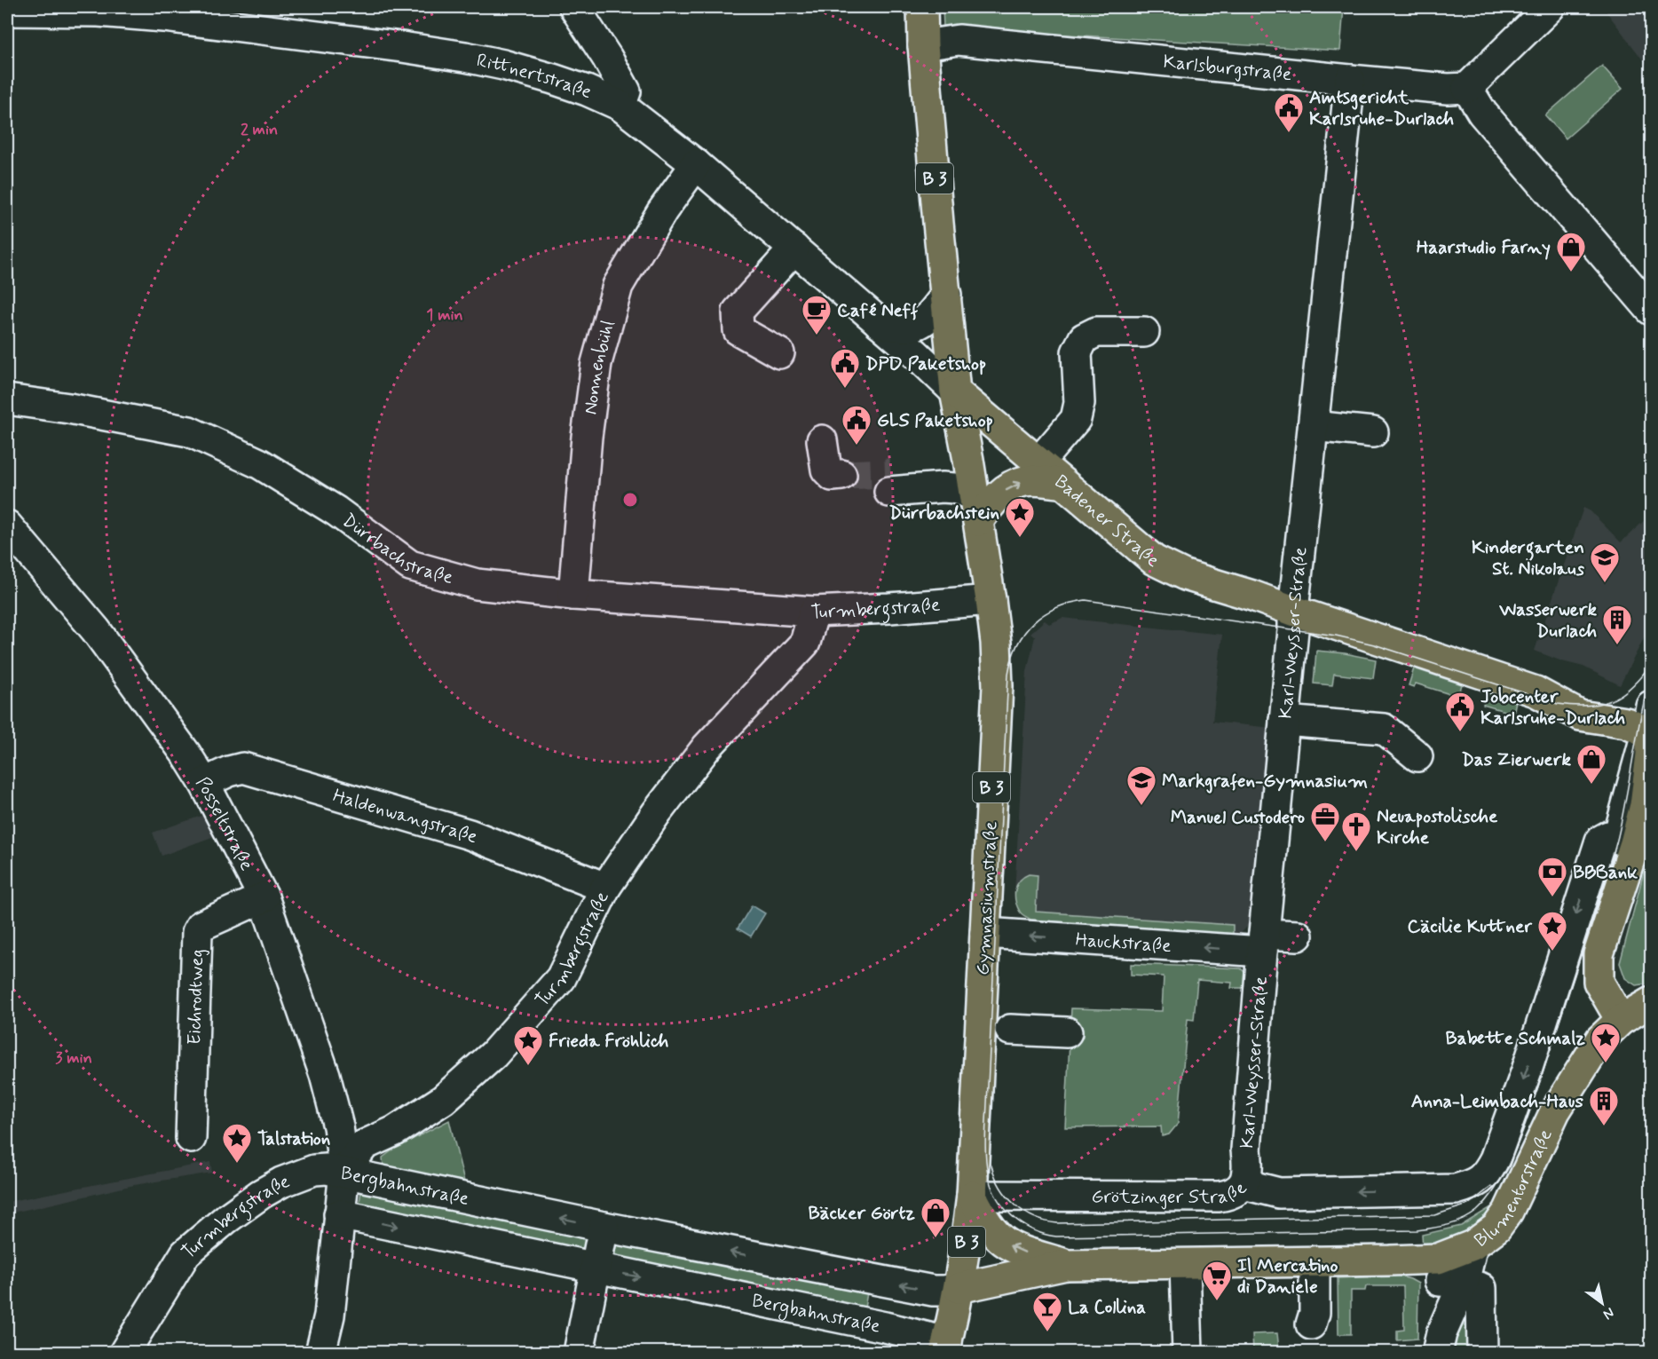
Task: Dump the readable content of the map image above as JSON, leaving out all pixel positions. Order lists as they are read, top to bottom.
{
  "streets": {
    "main road": [
      "B 3",
      "Badener Straße",
      "Gymnasiumstraße",
      "Blumentorstraße"
    ],
    "street": [
      "Karlsburgstraße",
      "Rittnertstraße",
      "Nonnenbühl",
      "Dürrbachstraße",
      "Turmbergstraße",
      "Karl-Weysser-Straße",
      "Haldenwangstraße",
      "Posseltstraße",
      "Hauckstraße",
      "Eichrodtweg",
      "Grötzinger Straße",
      "Bergbahnstraße"
    ]
  },
  "crossings": [
    ["Karlsburgstraße", "B 3"],
    ["Karlsburgstraße", "Karl-Weysser-Straße"],
    ["Rittnertstraße", "B 3"],
    ["Rittnertstraße", "Nonnenbühl"],
    ["Rittnertstraße", "Badener Straße"],
    ["Rittnertstraße", "Gymnasiumstraße"],
    ["B 3", "Badener Straße"],
    ["B 3", "Gymnasiumstraße"],
    ["Nonnenbühl", "Dürrbachstraße"],
    ["Badener Straße", "Karl-Weysser-Straße"],
    ["Badener Straße", "Gymnasiumstraße"],
    ["Dürrbachstraße", "Turmbergstraße"],
    ["Turmbergstraße", "Haldenwangstraße"],
    ["Turmbergstraße", "Posseltstraße"],
    ["Turmbergstraße", "Gymnasiumstraße"],
    ["Turmbergstraße", "Bergbahnstraße"],
    ["Karl-Weysser-Straße", "Hauckstraße"],
    ["Karl-Weysser-Straße", "Grötzinger Straße"],
    ["Haldenwangstraße", "Posseltstraße"],
    ["Posseltstraße", "Eichrodtweg"],
    ["Posseltstraße", "Bergbahnstraße"],
    ["Gymnasiumstraße", "Hauckstraße"],
    ["Gymnasiumstraße", "Grötzinger Straße"],
    ["Gymnasiumstraße", "Bergbahnstraße"]
  ],
  "one_way": ["Hauckstraße", "Grötzinger Straße"],
  "places": {
    "public building": [
      "Amtsgericht Karlsruhe-Durlach",
      "DPD Paketshop",
      "GLS Paketshop",
      "Jobcenter Karlsruhe-Durlach"
    ],
    "shop": ["Haarstudio Farny", "Das Zierwerk", "Bäcker Görtz"],
    "cafe": ["Café Neff"],
    "place": [
      "Dürrbachstein",
      "Cäcilie Kuttner",
      "Babette Schmalz",
      "Frieda Fröhlich",
      "Talstation"
    ],
    "school or university": ["Kindergarten St. Nikolaus", "Markgrafen-Gymnasium"],
    "building": ["Wasserwerk Durlach", "Anna-Leimbach-Haus"],
    "office": ["Manuel Custodero"],
    "church": ["Neuapostolische Kirche"],
    "bank": ["BBBank"],
    "supermarket": ["Il Mercatino di Daniele"],
    "bar": ["La Collina"]
  },
  "north": "bottom right",
  "rings": ["2 min", "1 min", "3 min"]
}
